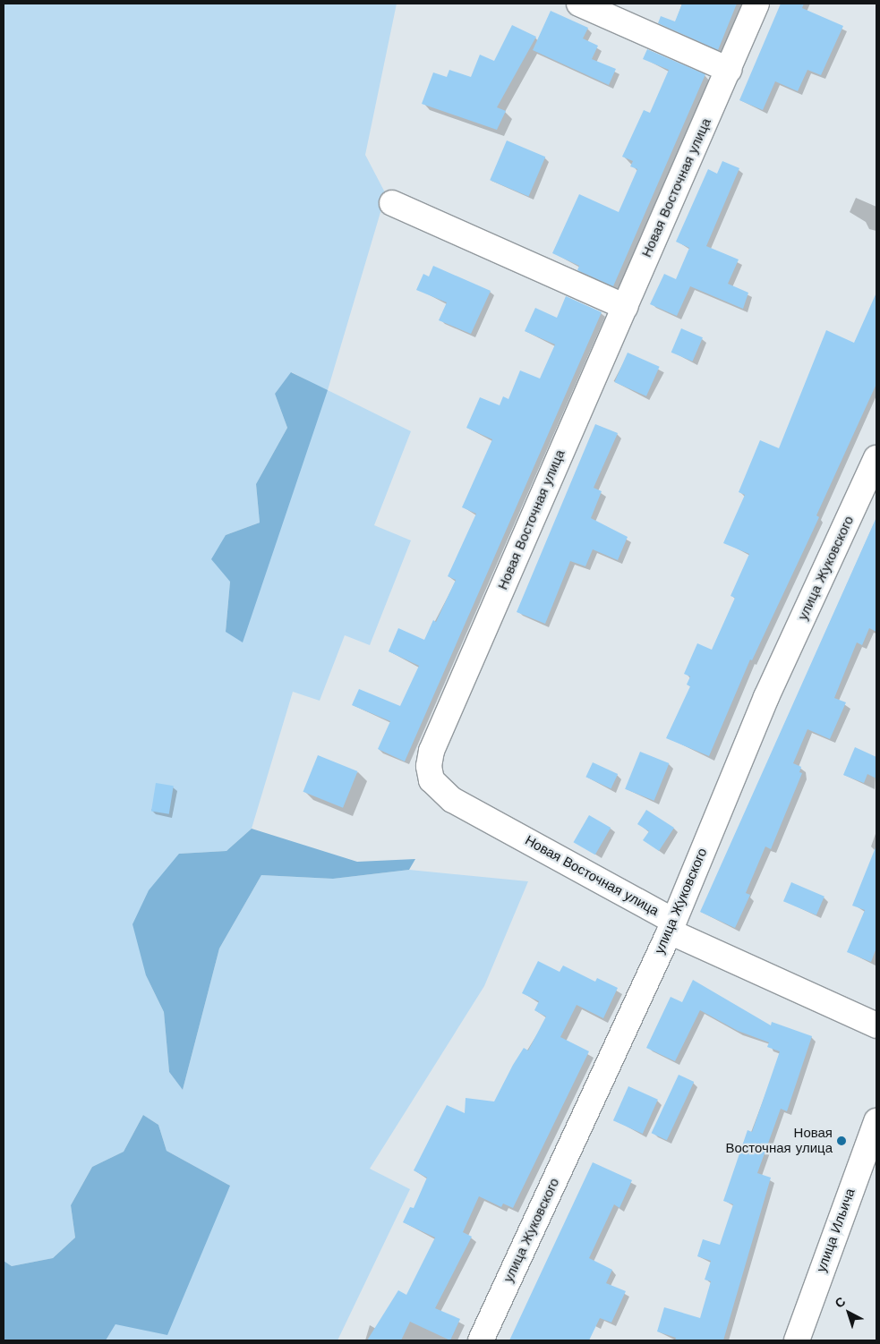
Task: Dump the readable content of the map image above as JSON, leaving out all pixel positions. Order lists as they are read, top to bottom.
{
  "streets": {
    "street": ["Новая Восточная улица", "улица Жуковского", "улица Ильича"]
  },
  "crossings": [
    ["Новая Восточная улица", "улица Жуковского"]
  ],
  "places": ["Новая Восточная улица"],
  "north": "top left"
}
